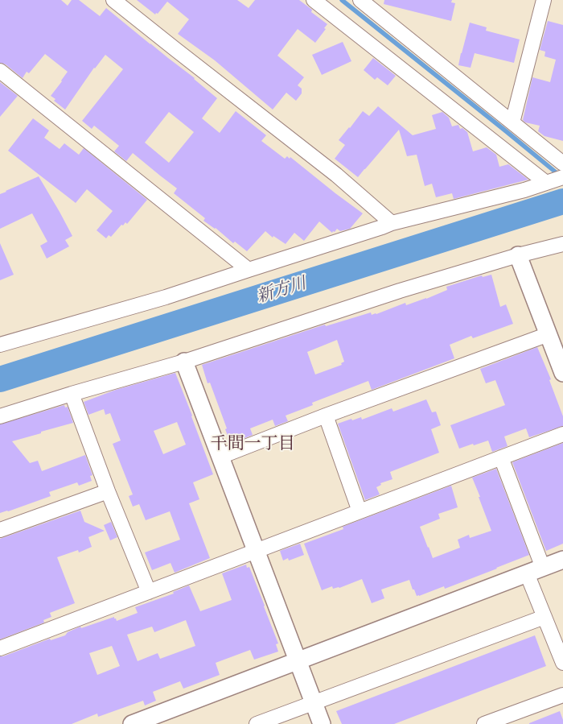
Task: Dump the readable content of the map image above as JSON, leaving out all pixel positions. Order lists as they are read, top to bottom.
{
  "districts": ["千間一丁目"],
  "water": ["新方川"]
}
